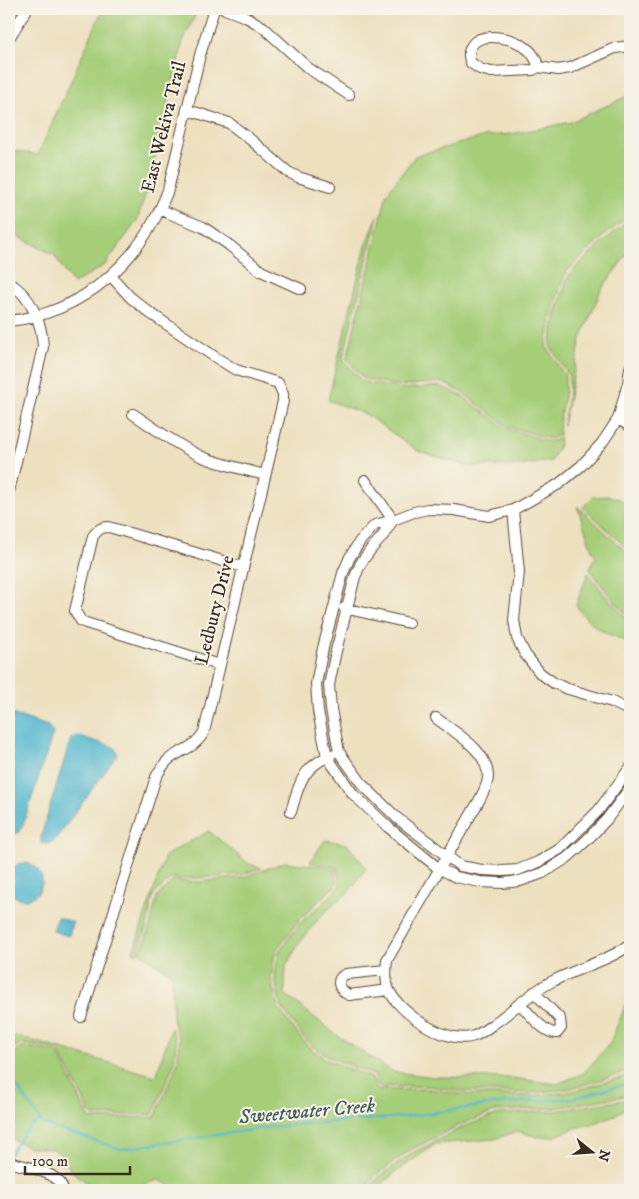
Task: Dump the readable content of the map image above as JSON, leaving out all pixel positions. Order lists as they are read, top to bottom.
{
  "streets": {
    "street": ["East Wekiva Trail", "Ledbury Drive"]
  },
  "crossings": [
    ["East Wekiva Trail", "Ledbury Drive"]
  ],
  "water": ["Sweetwater Creek"],
  "scale_bar": "100 m",
  "north": "right"
}
